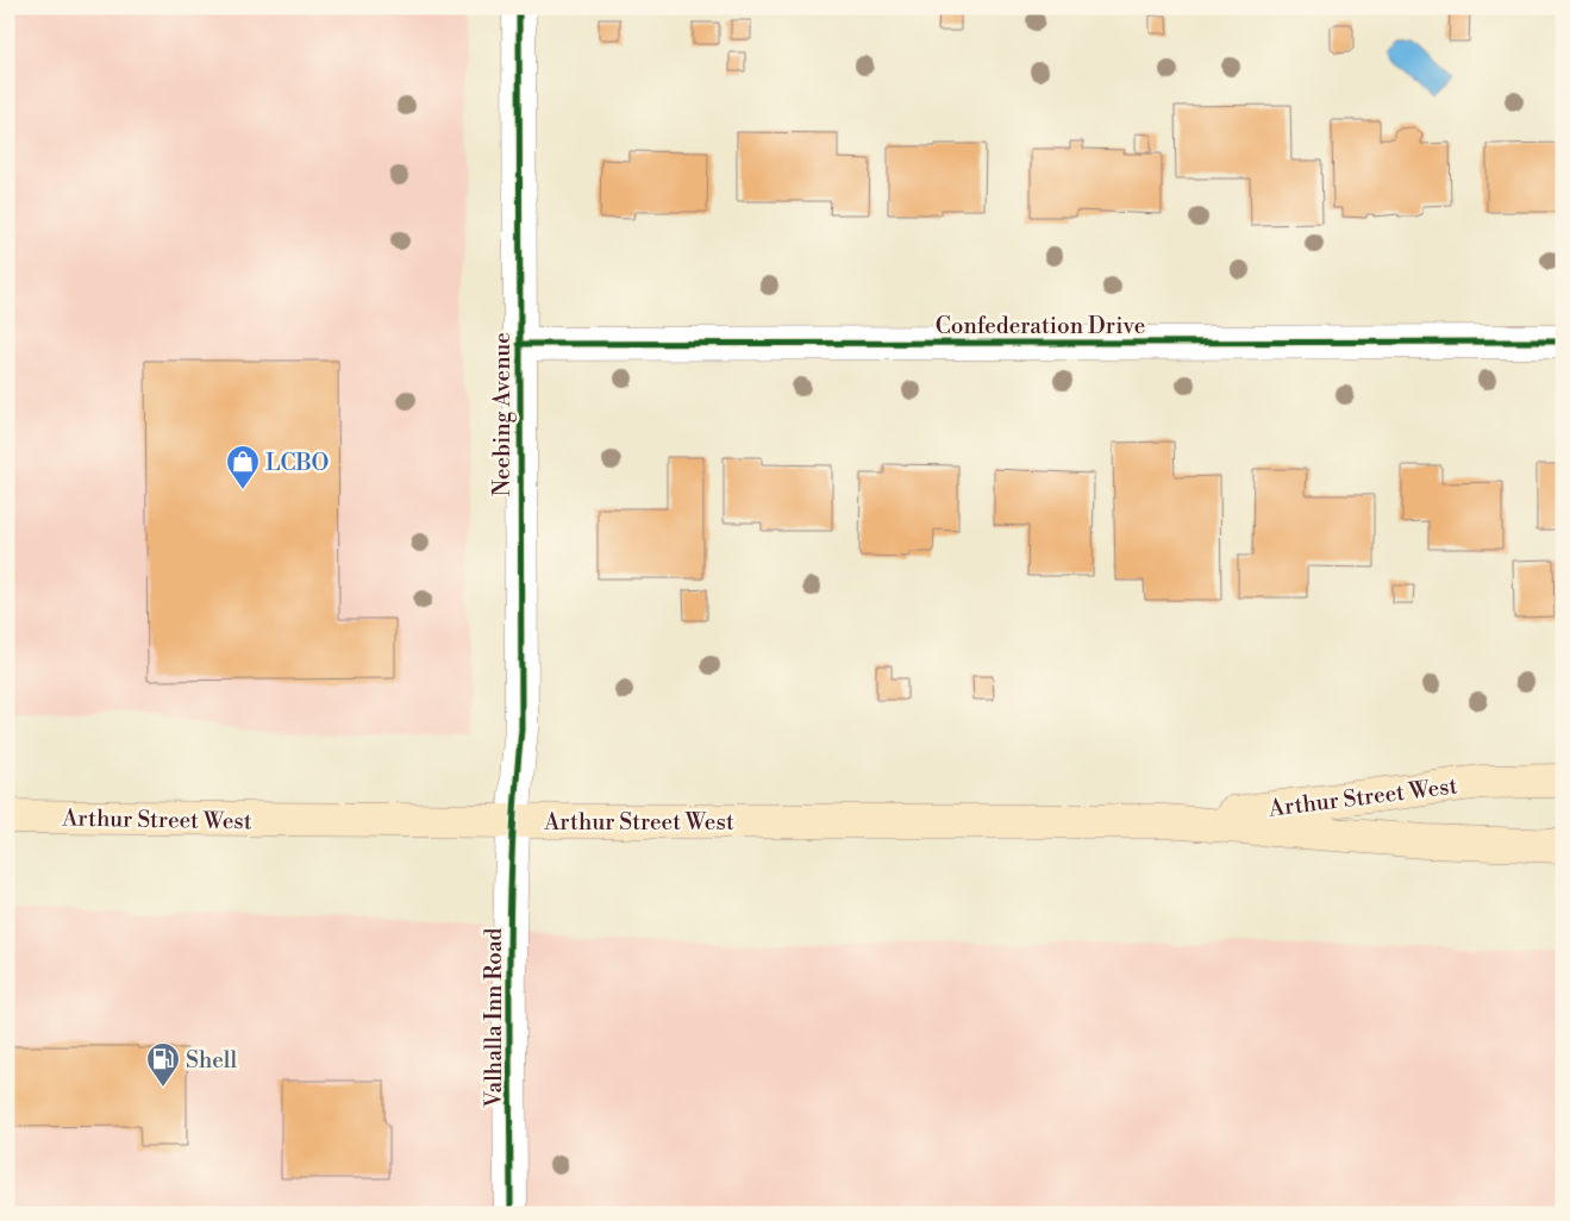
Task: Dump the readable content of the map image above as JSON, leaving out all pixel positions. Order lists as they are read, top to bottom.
{
  "streets": {
    "main road": ["Arthur Street West"],
    "street": ["Confederation Drive", "Neebing Avenue", "Valhalla Inn Road"]
  },
  "crossings": [
    ["Confederation Drive", "Neebing Avenue"],
    ["Neebing Avenue", "Arthur Street West"],
    ["Neebing Avenue", "Valhalla Inn Road"],
    ["Arthur Street West", "Valhalla Inn Road"]
  ],
  "places": {
    "shop": ["LCBO"],
    "fuel station": ["Shell"]
  }
}
